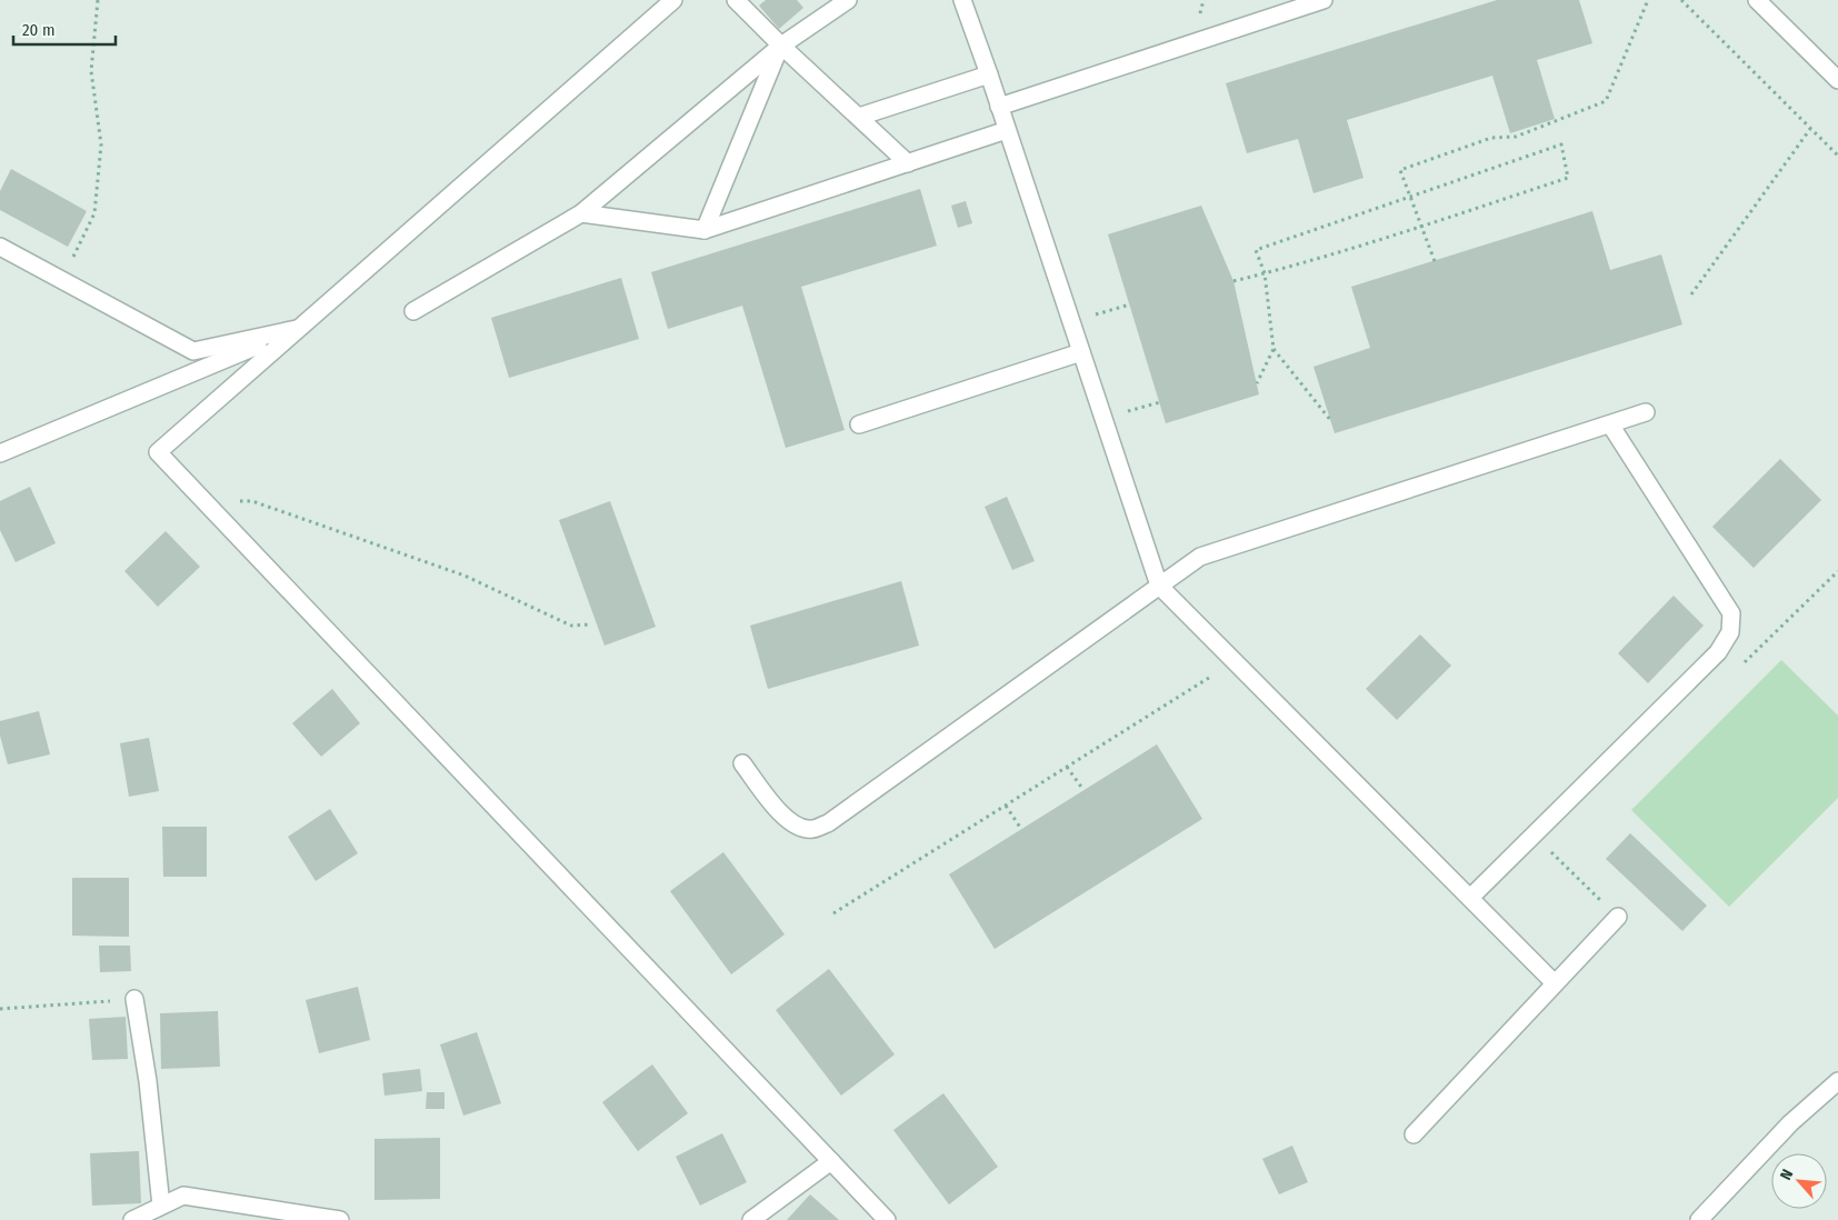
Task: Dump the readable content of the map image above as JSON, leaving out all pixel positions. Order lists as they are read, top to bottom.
{
  "scale_bar": "20 m",
  "north": "top left"
}
